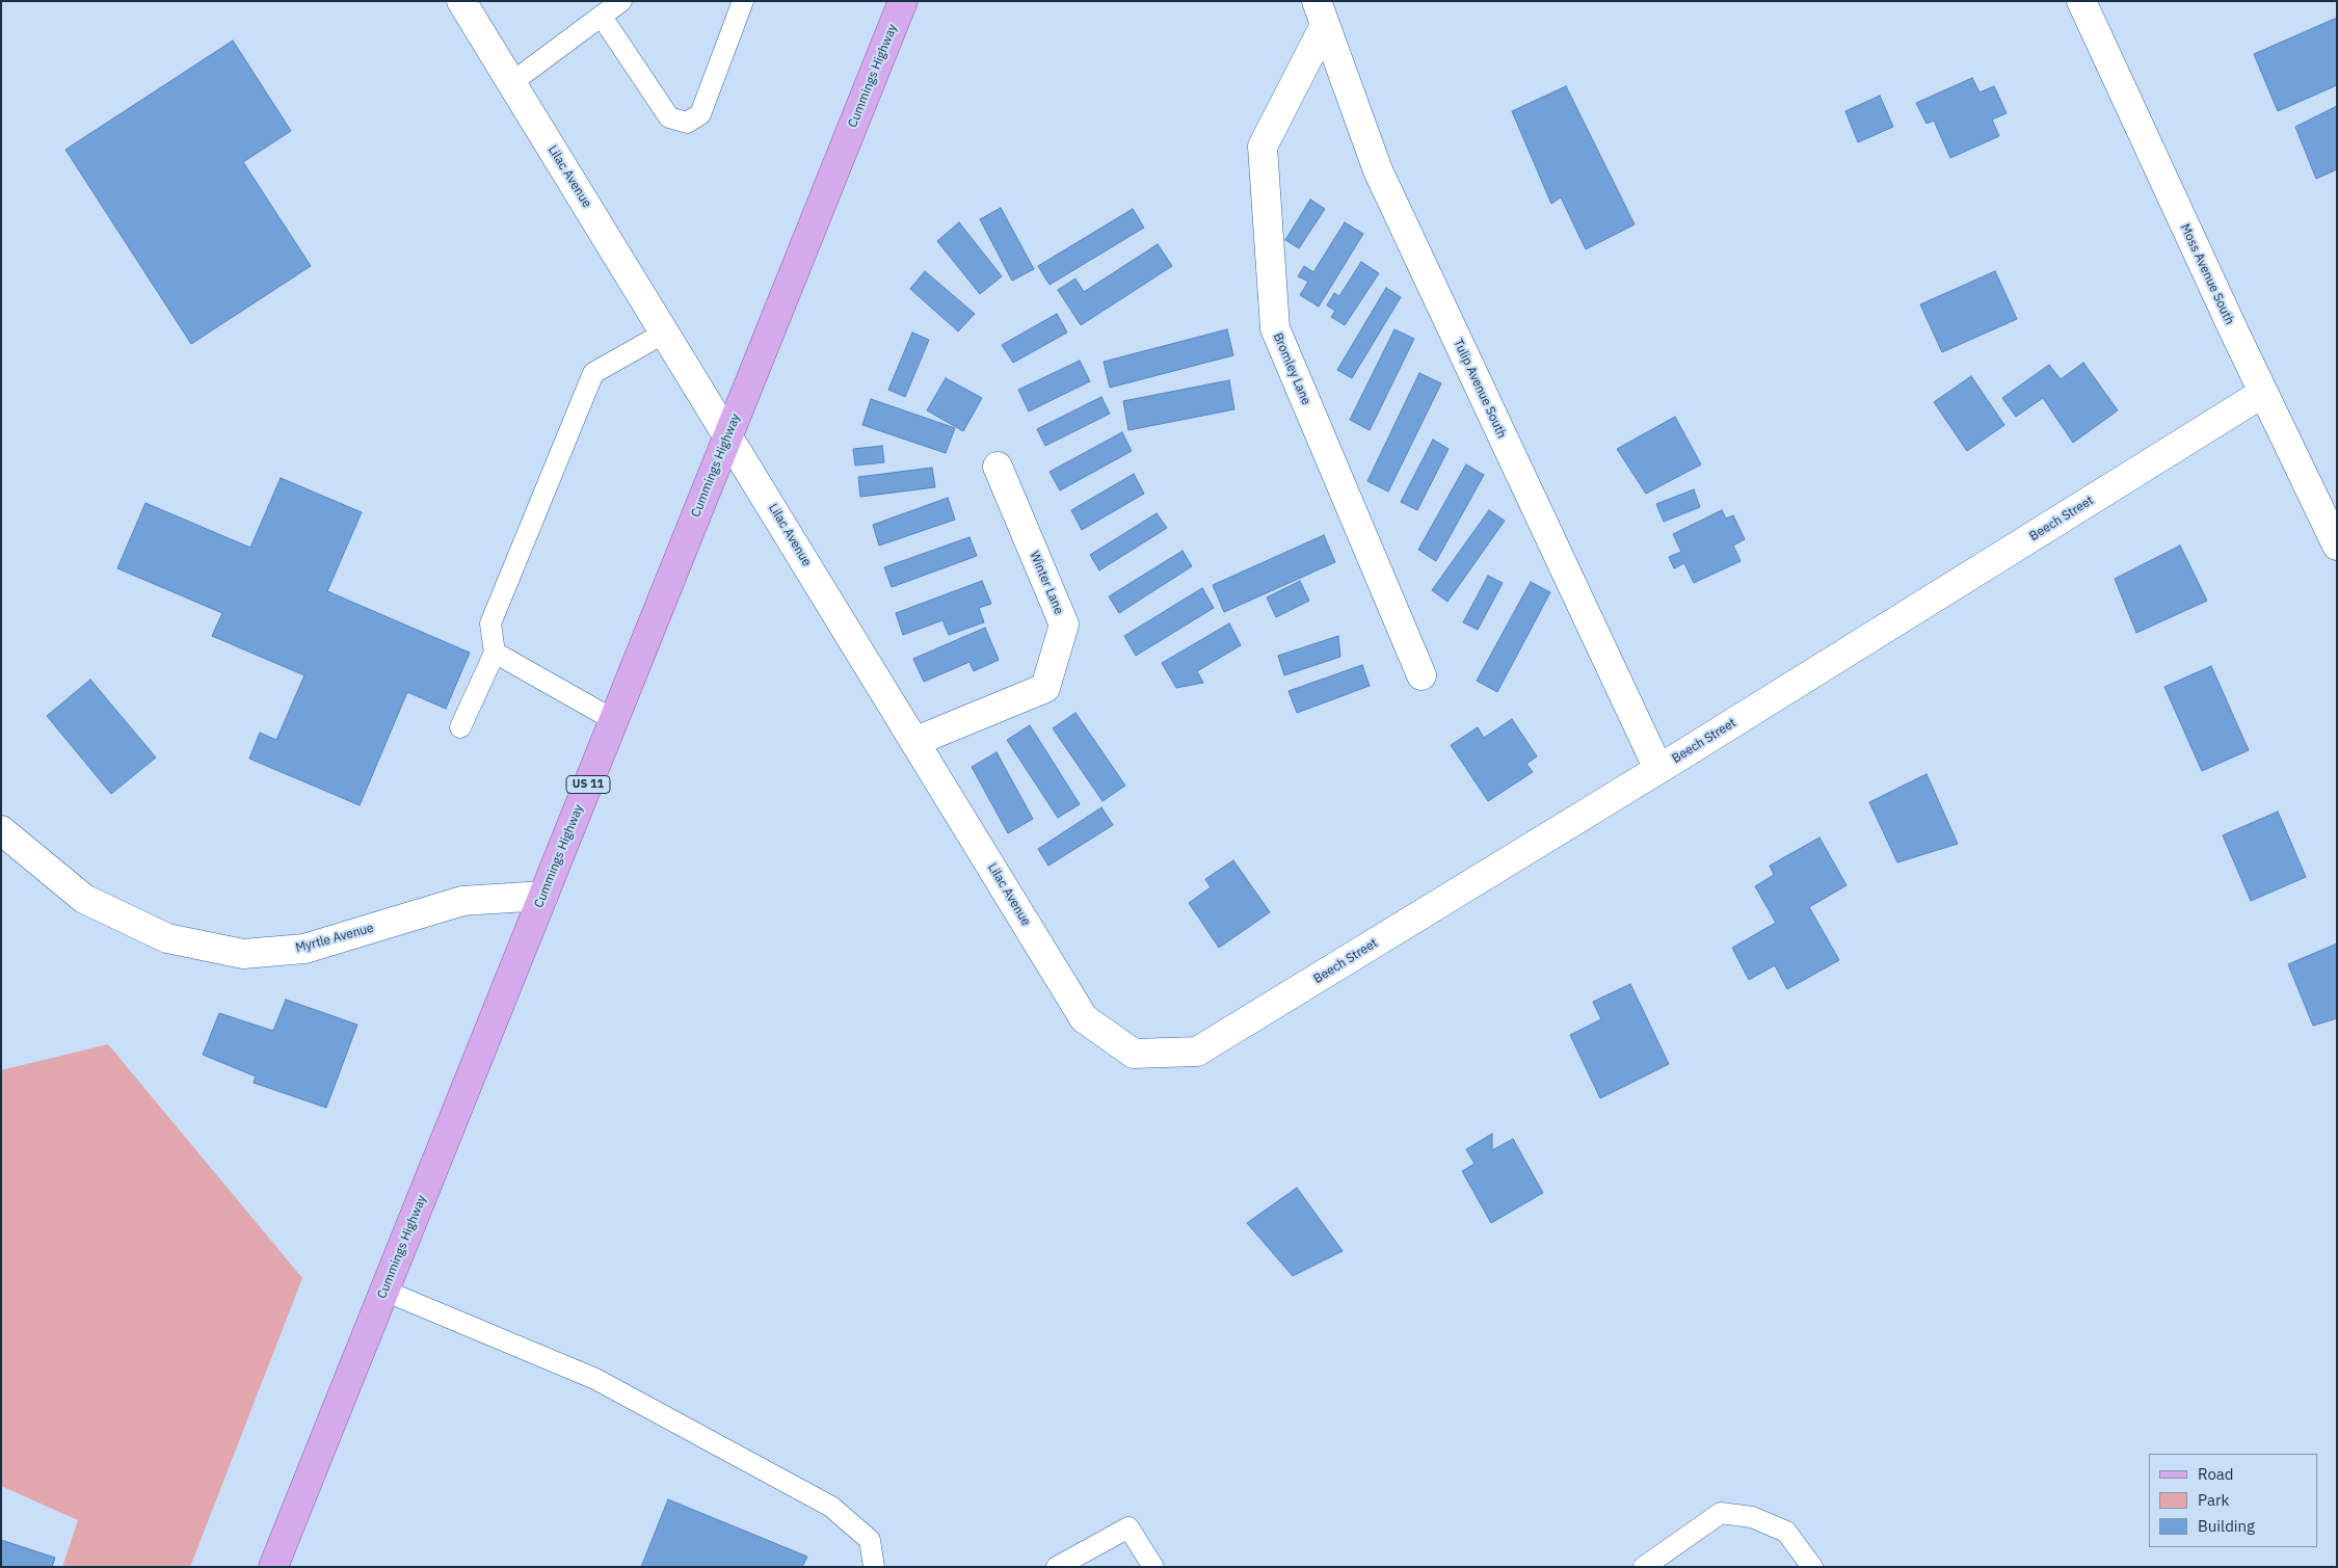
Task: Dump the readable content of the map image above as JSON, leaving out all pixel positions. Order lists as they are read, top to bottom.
{
  "streets": {
    "main road": ["Cummings Highway", "US 11"],
    "street": [
      "Lilac Avenue",
      "Moss Avenue South",
      "Bromley Lane",
      "Tulip Avenue South",
      "Beech Street",
      "Winter Lane",
      "Myrtle Avenue"
    ]
  },
  "crossings": [
    ["Cummings Highway", "Lilac Avenue"],
    ["Cummings Highway", "Myrtle Avenue"],
    ["Lilac Avenue", "Beech Street"],
    ["Lilac Avenue", "Winter Lane"],
    ["Moss Avenue South", "Beech Street"],
    ["Bromley Lane", "Tulip Avenue South"],
    ["Tulip Avenue South", "Beech Street"]
  ],
  "legend": ["Road", "Park", "Building"]
}
